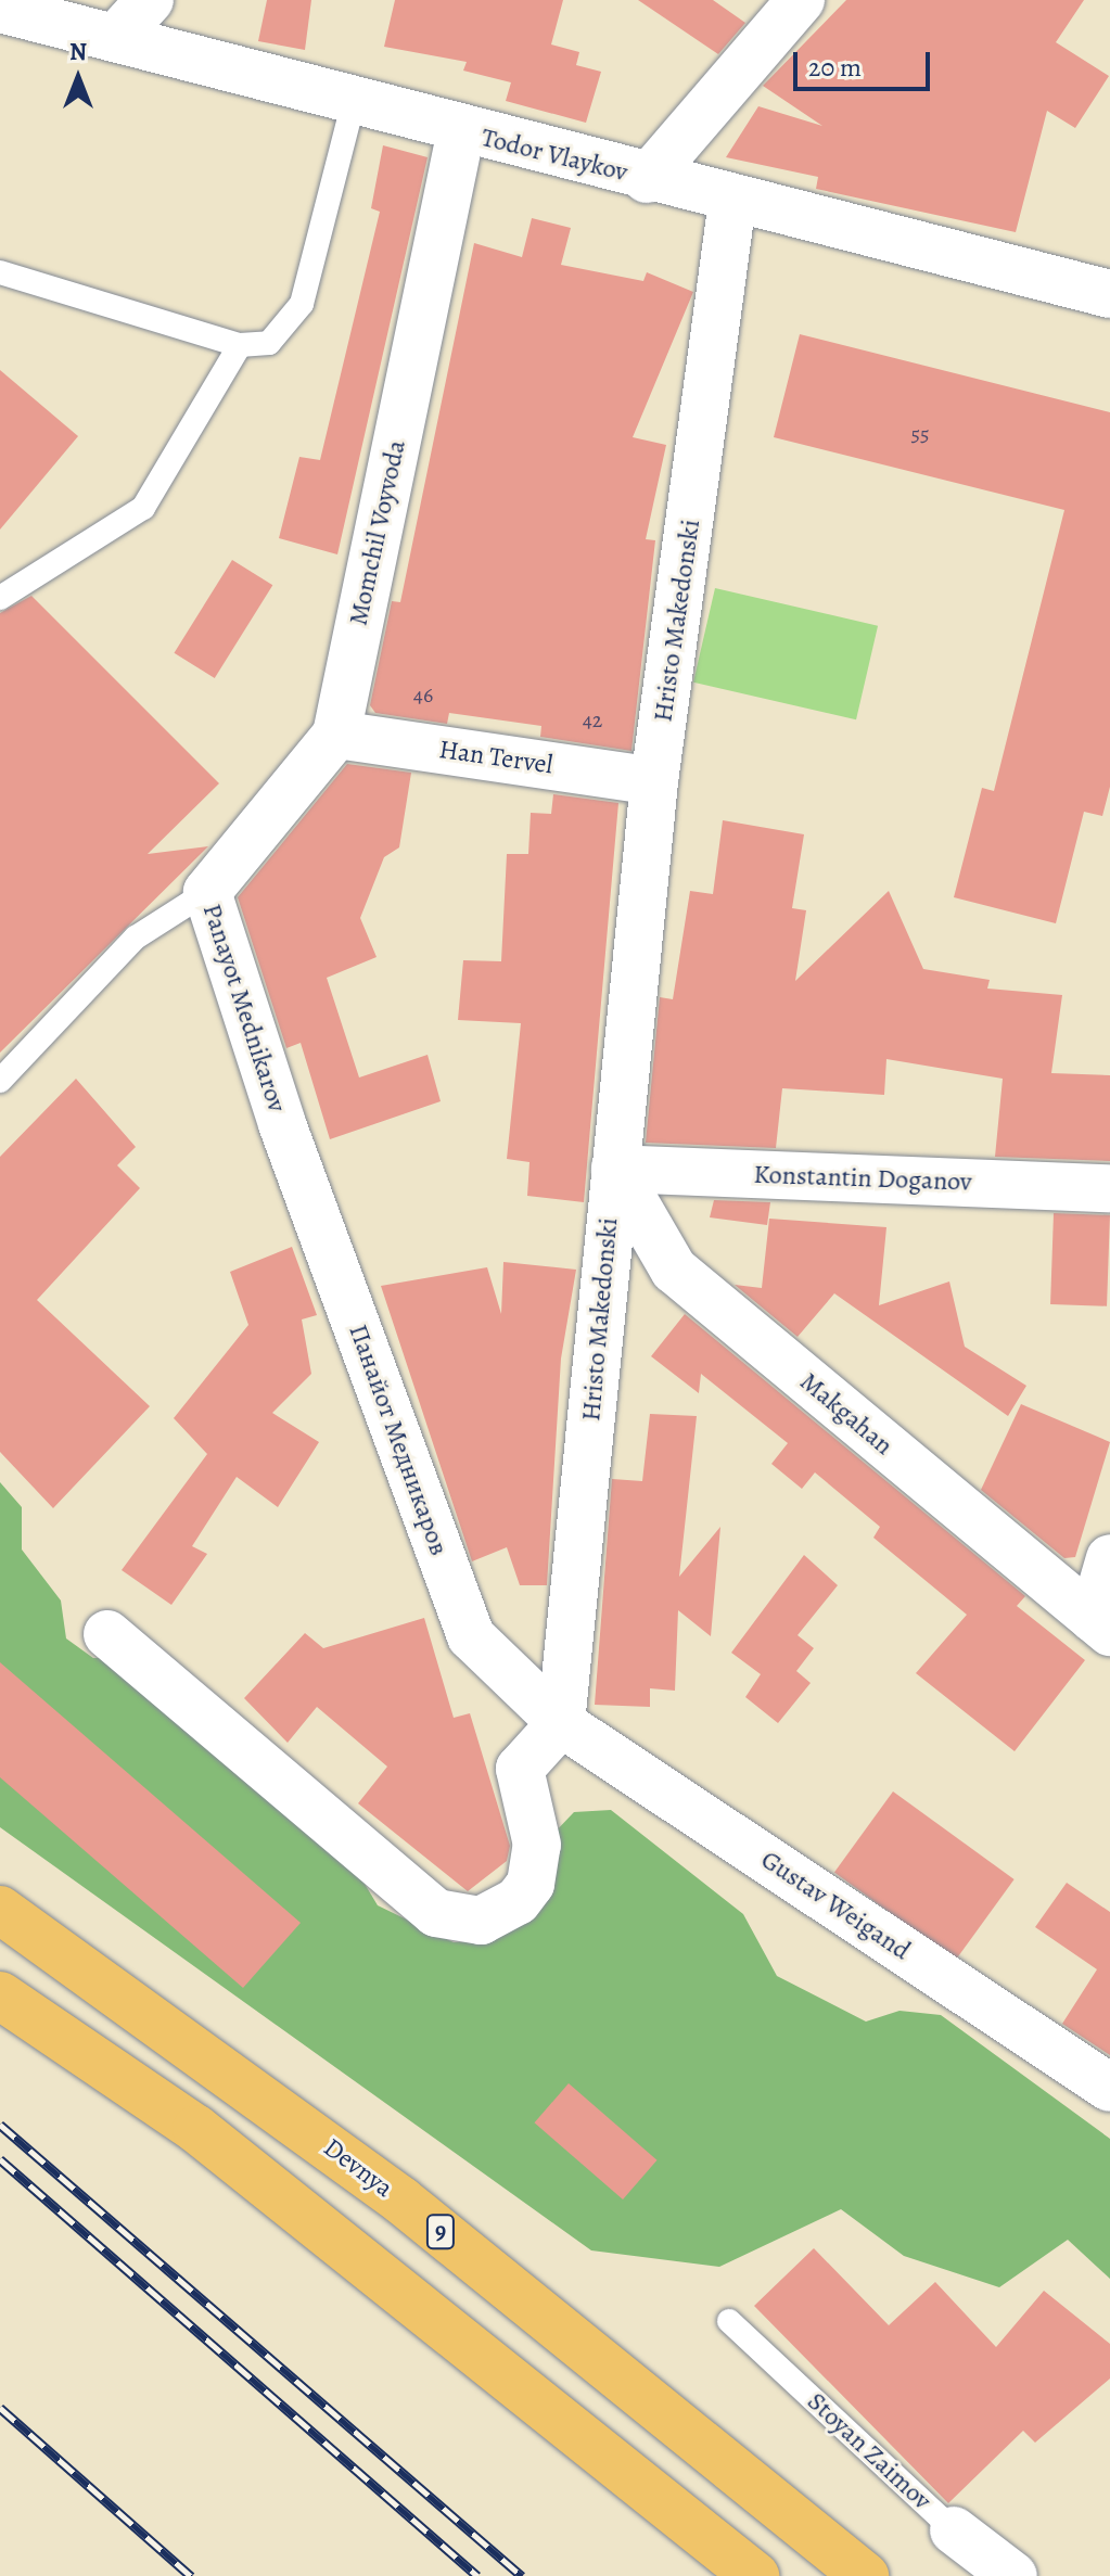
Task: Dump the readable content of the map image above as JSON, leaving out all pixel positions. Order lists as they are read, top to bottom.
{
  "streets": {
    "highway": ["Devnya", "9"],
    "street": [
      "Todor Vlaykov",
      "Momchil Voyvoda",
      "Hristo Makedonski",
      "Han Tervel",
      "Konstantin Doganov",
      "Makgahan",
      "Панайот Медникаров",
      "Gustav Weigand",
      "Stoyan Zaimov"
    ]
  },
  "crossings": [
    ["Todor Vlaykov", "Momchil Voyvoda"],
    ["Todor Vlaykov", "Hristo Makedonski"],
    ["Momchil Voyvoda", "Han Tervel"],
    ["Momchil Voyvoda", "Панайот Медникаров"],
    ["Hristo Makedonski", "Han Tervel"],
    ["Hristo Makedonski", "Konstantin Doganov"],
    ["Hristo Makedonski", "Makgahan"],
    ["Hristo Makedonski", "Панайот Медникаров"],
    ["Hristo Makedonski", "Gustav Weigand"],
    ["Konstantin Doganov", "Makgahan"],
    ["Панайот Медникаров", "Gustav Weigand"]
  ],
  "house_numbers": ["55", "46", "42"],
  "scale_bar": "20 m",
  "north": "top"
}
